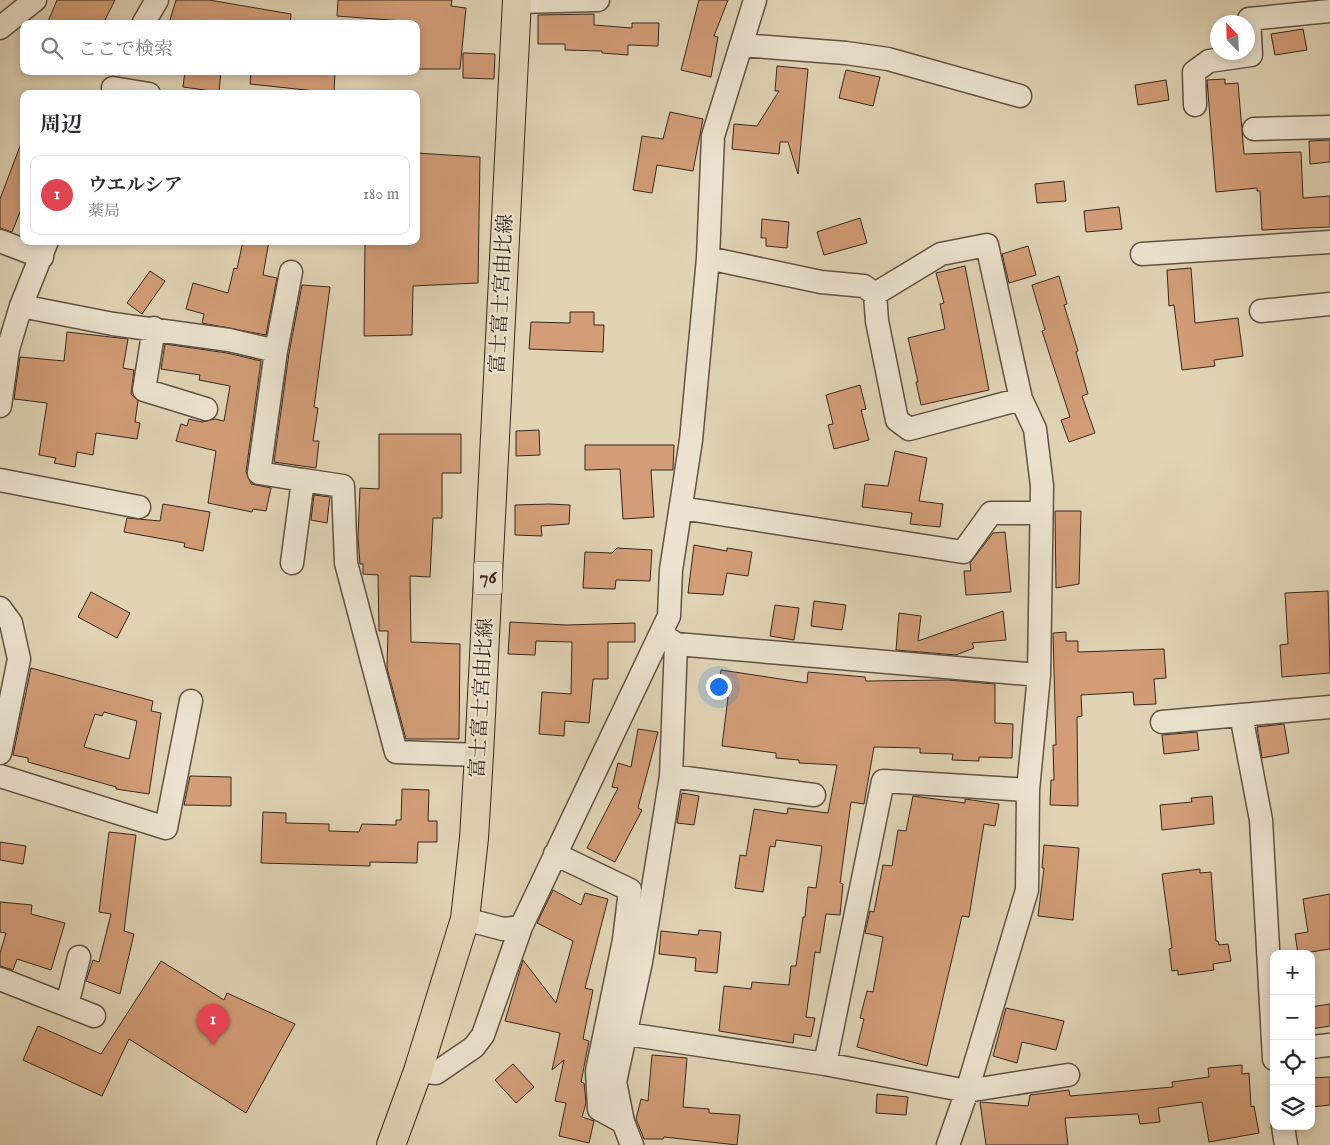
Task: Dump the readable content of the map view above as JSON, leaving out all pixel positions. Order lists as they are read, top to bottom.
{
  "streets": {
    "main road": ["富士富士宮由比線", "76"]
  },
  "north": "top left",
  "page": {
    "search": "ここで検索",
    "heading": "周辺",
    "list": [
      {
        "mark": "1",
        "name": "ウエルシア",
        "note": "薬局",
        "value": "180 m"
      }
    ],
    "map_buttons": ["+", "−"],
    "pins": "1"
  }
}
